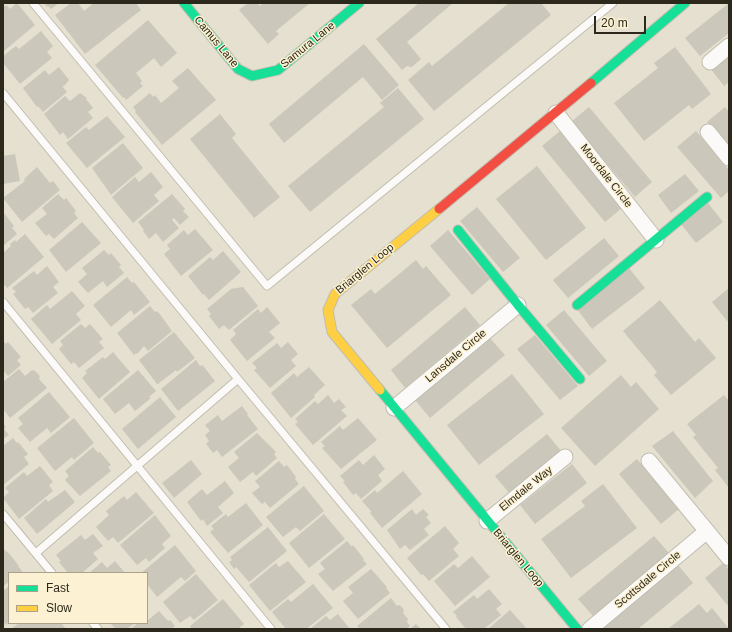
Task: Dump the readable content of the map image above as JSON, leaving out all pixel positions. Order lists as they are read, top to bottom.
{
  "streets": {
    "street": [
      "Camus Lane",
      "Samura Lane",
      "Moordale Circle",
      "Briarglen Loop",
      "Lansdale Circle",
      "Elmdale Way",
      "Scottsdale Circle"
    ]
  },
  "crossings": [
    ["Camus Lane", "Samura Lane"],
    ["Moordale Circle", "Briarglen Loop"],
    ["Briarglen Loop", "Lansdale Circle"],
    ["Briarglen Loop", "Elmdale Way"]
  ],
  "legend": ["Fast", "Slow"],
  "scale_bar": "20 m"
}
